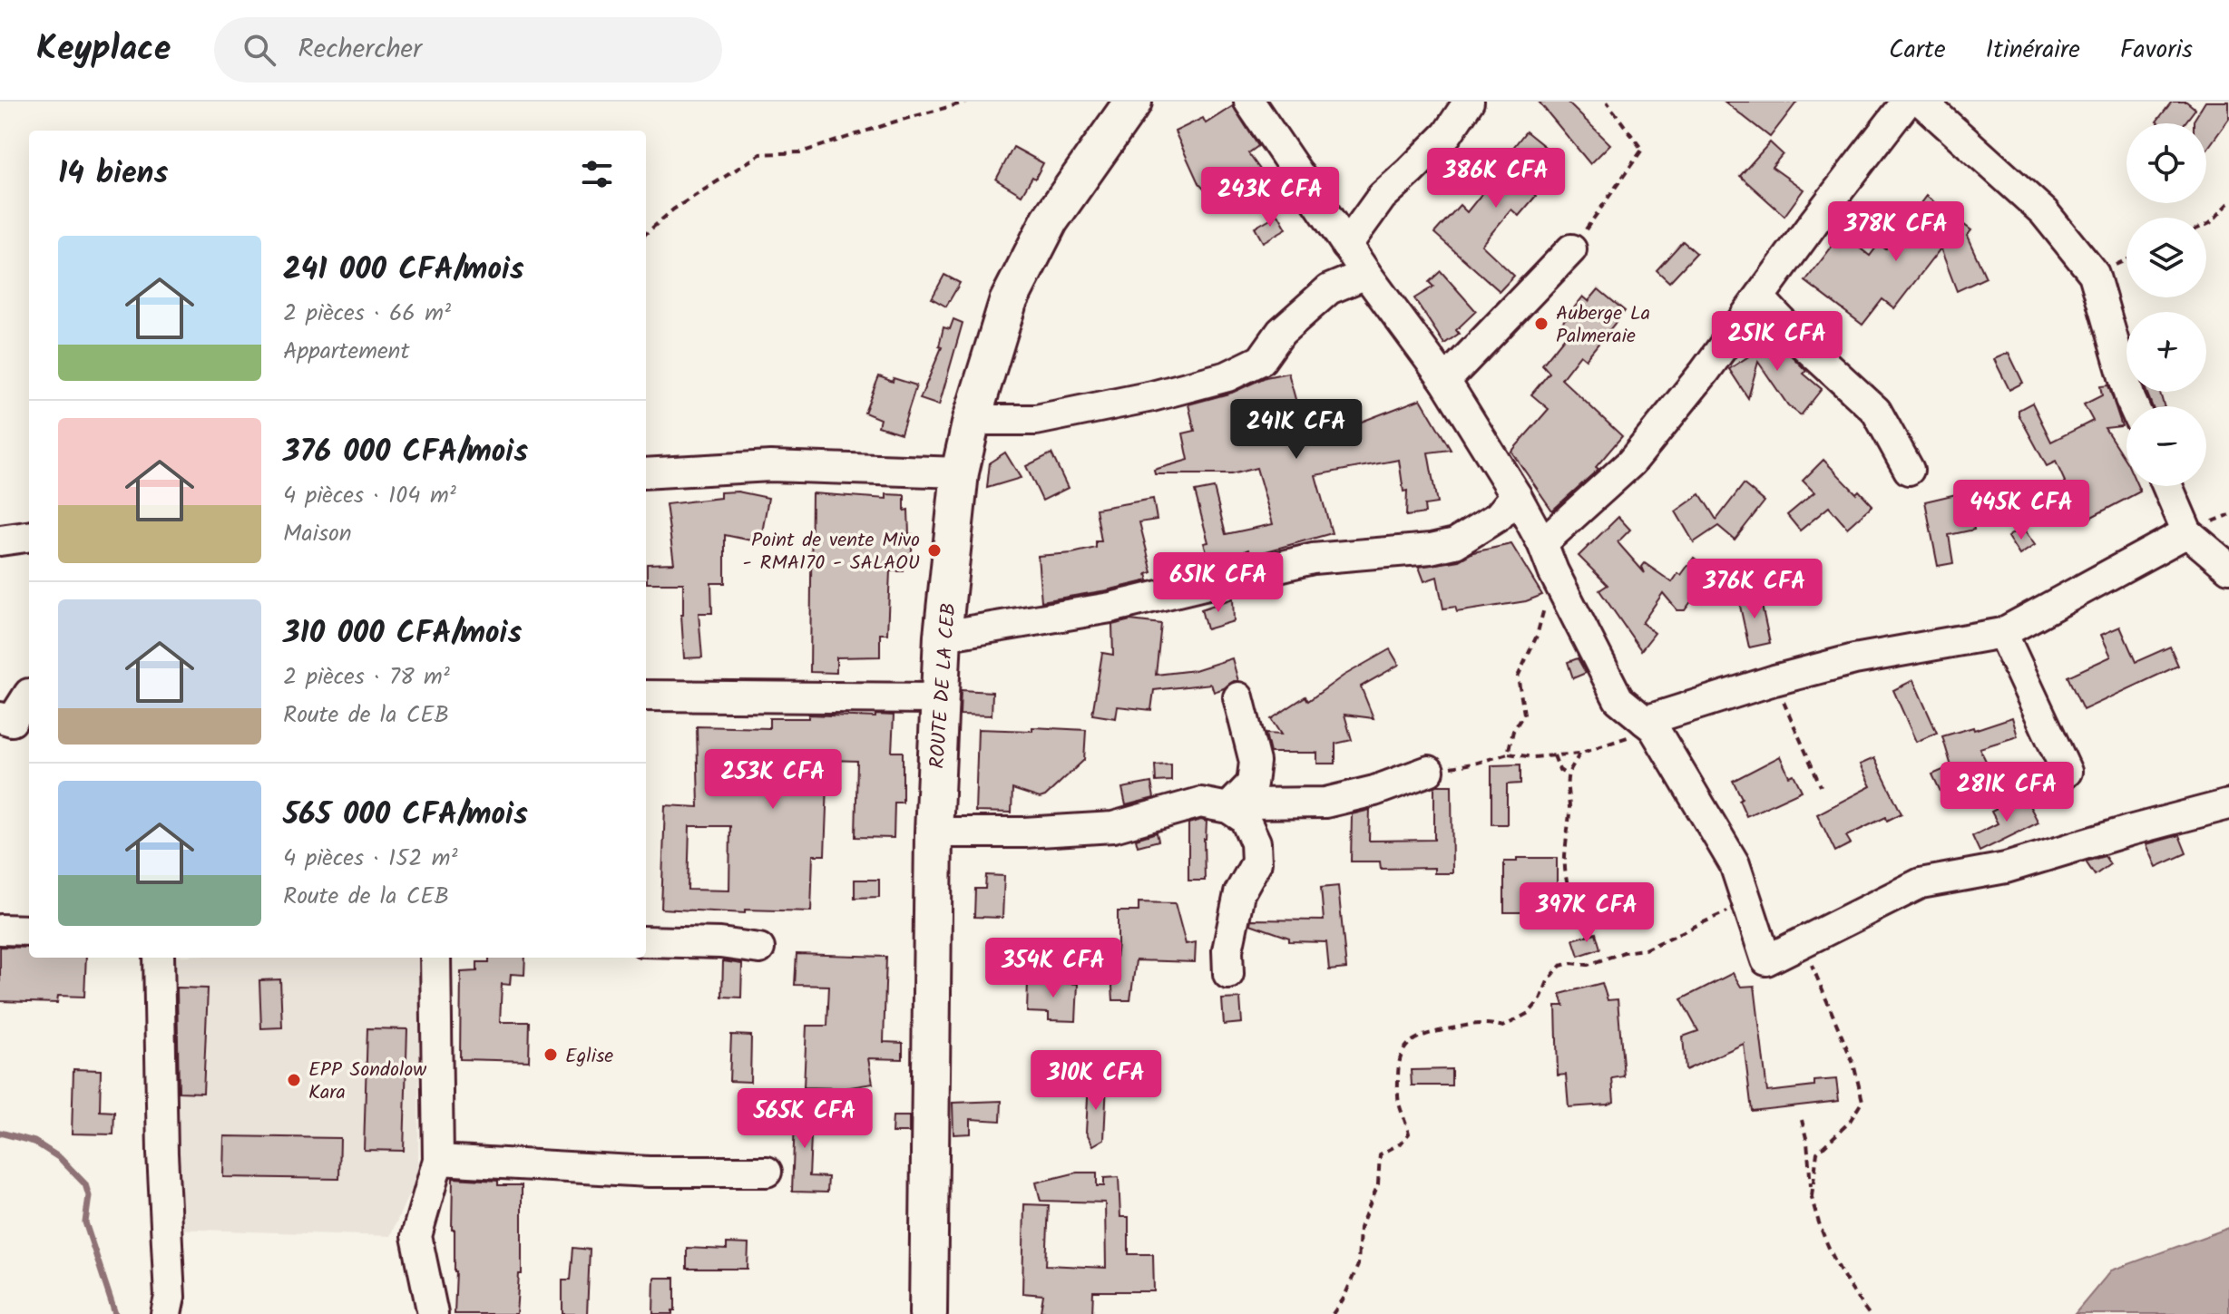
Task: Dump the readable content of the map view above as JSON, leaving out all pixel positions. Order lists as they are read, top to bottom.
{
  "streets": {
    "main road": ["ROUTE DE LA CEB"]
  },
  "places": [
    "Auberge La Palmeraie",
    "Point de vente Mivo - RMA170 - SALAOU",
    "Eglise",
    "EPP Sondolow Kara"
  ],
  "page": {
    "header": "Keyplace",
    "search": "Rechercher",
    "nav": ["Carte", "Itinéraire", "Favoris"],
    "map_buttons": ["+", "−"],
    "heading": "14 biens",
    "price": [
      "386K CFA",
      "243K CFA",
      "378K CFA",
      "251K CFA",
      "241K CFA",
      "445K CFA",
      "651K CFA",
      "376K CFA",
      "253K CFA",
      "281K CFA",
      "397K CFA",
      "354K CFA",
      "310K CFA",
      "565K CFA"
    ],
    "list": [
      {
        "name": "241 000 CFA/mois",
        "note": "2 pièces · 66 m² · Appartement"
      },
      {
        "name": "376 000 CFA/mois",
        "note": "4 pièces · 104 m² · Maison"
      },
      {
        "name": "310 000 CFA/mois",
        "note": "2 pièces · 78 m² · Route de la CEB"
      },
      {
        "name": "565 000 CFA/mois",
        "note": "4 pièces · 152 m² · Route de la CEB"
      }
    ]
  }
}
